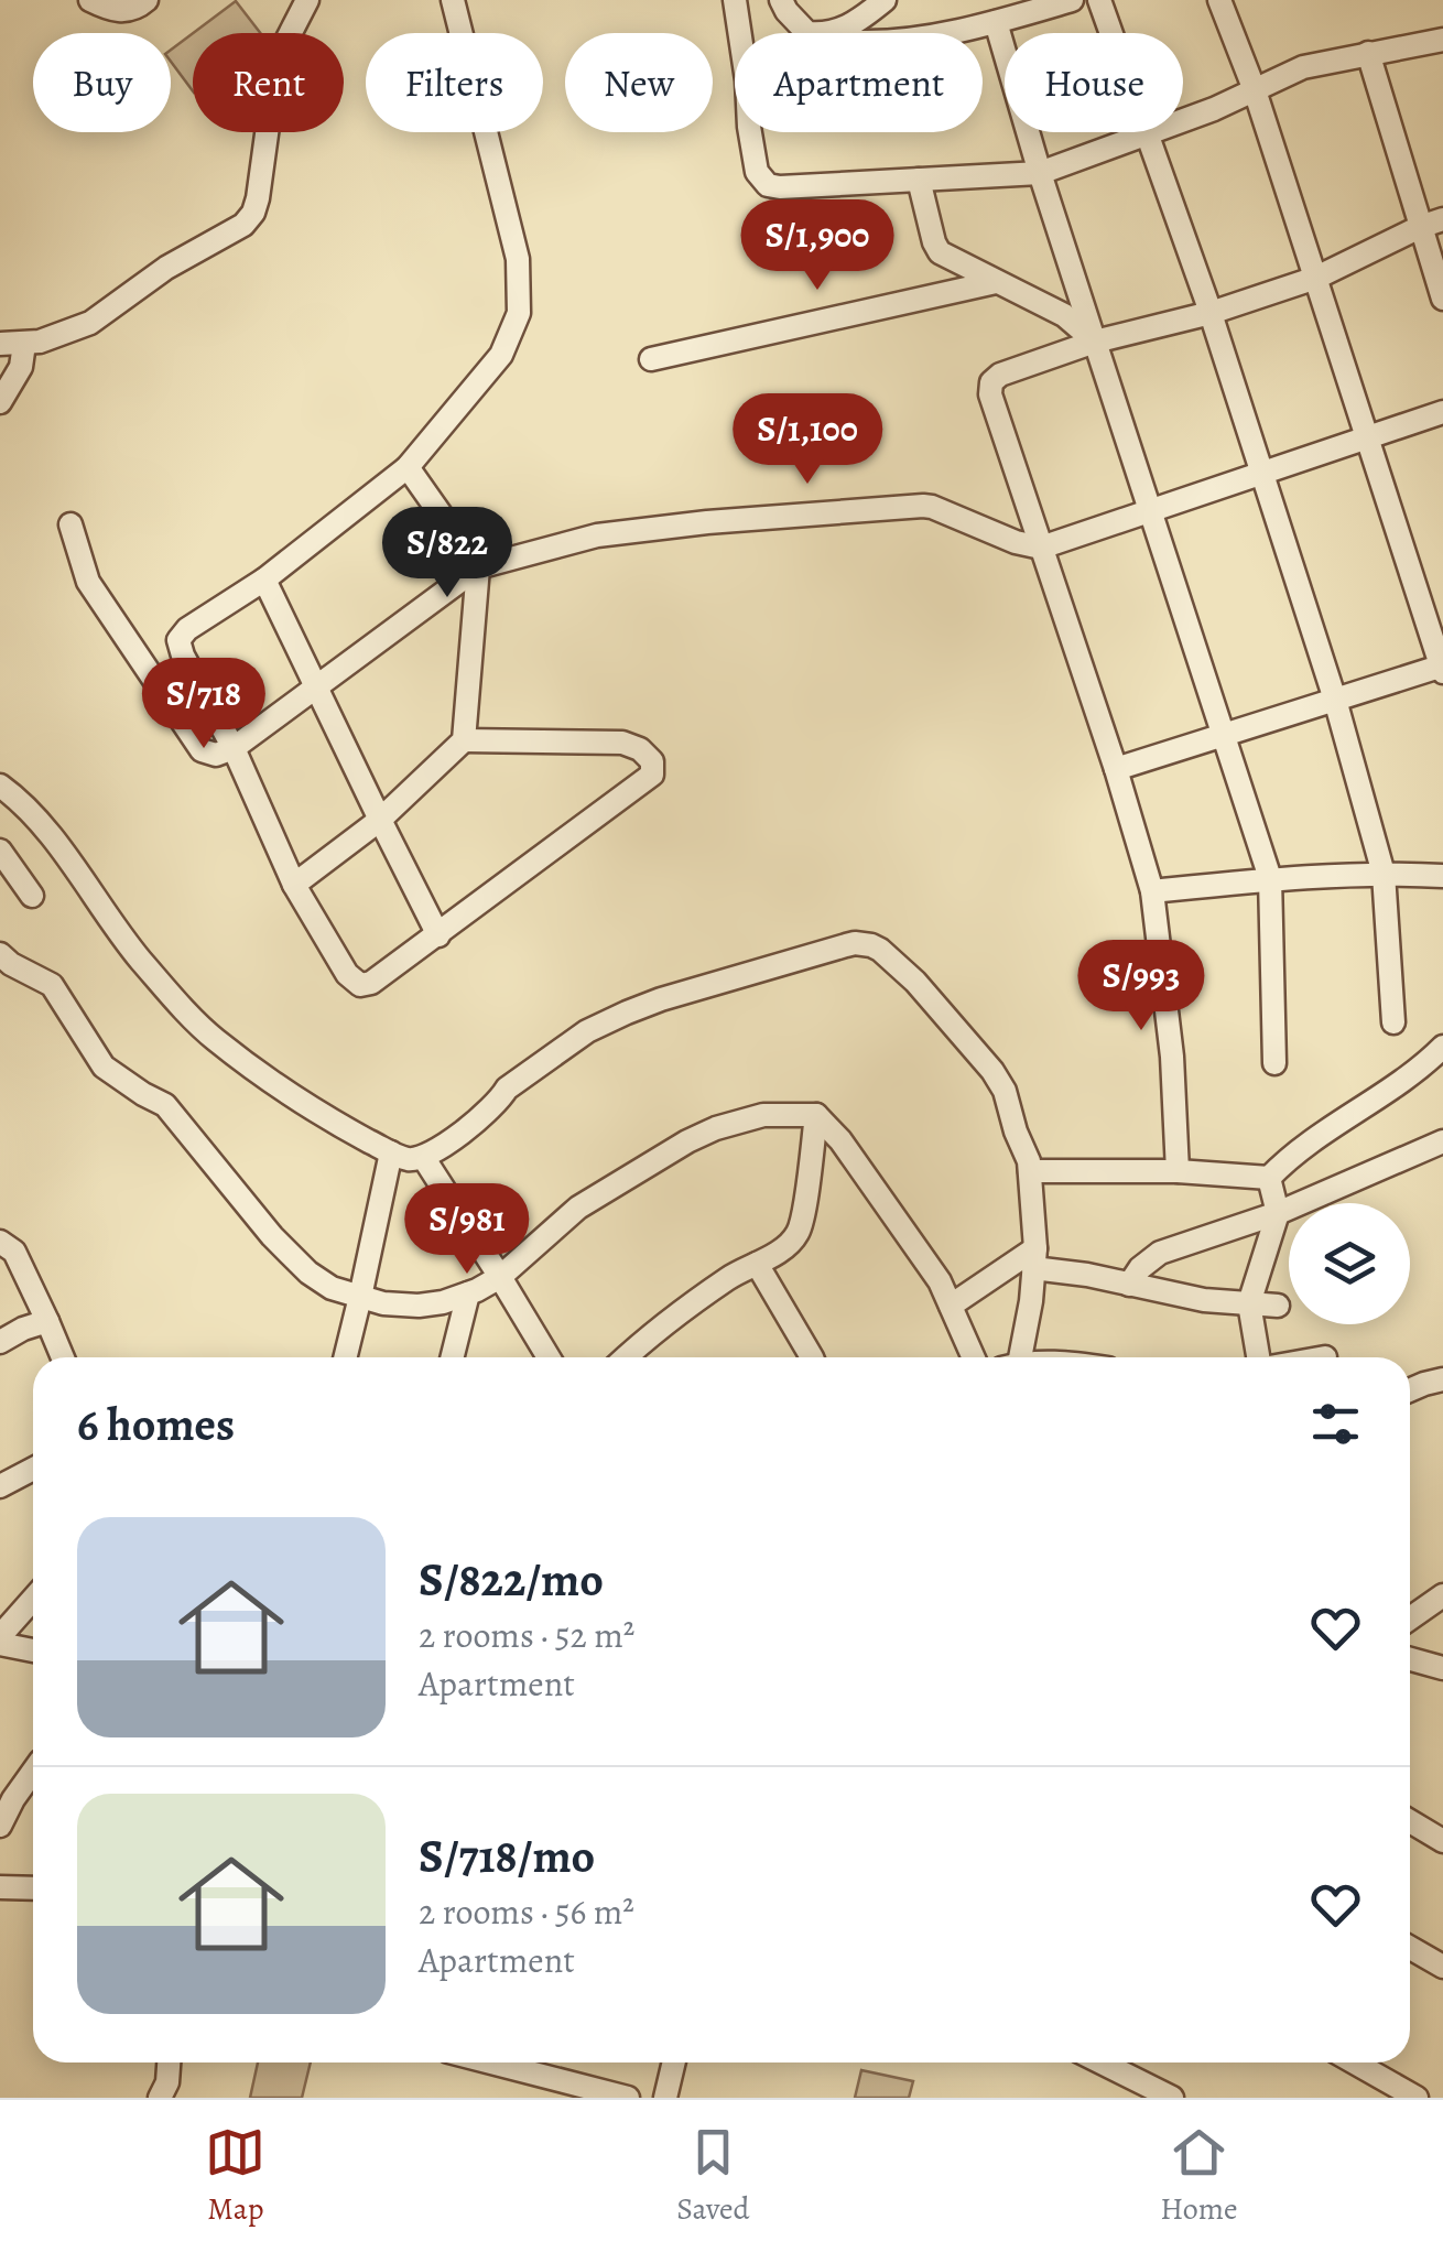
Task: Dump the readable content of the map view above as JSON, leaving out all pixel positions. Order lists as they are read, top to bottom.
{
  "page": {
    "chip": [
      "Buy",
      "Rent",
      "Filters",
      "New",
      "Apartment",
      "House"
    ],
    "price": [
      "S/1,900",
      "S/1,100",
      "S/822",
      "S/718",
      "S/993",
      "S/981"
    ],
    "heading": "6 homes",
    "list": [
      {
        "name": "S/822/mo",
        "note": "2 rooms · 52 m² · Apartment"
      },
      {
        "name": "S/718/mo",
        "note": "2 rooms · 56 m² · Apartment"
      }
    ],
    "tabs": ["Map", "Saved", "Home"]
  }
}
